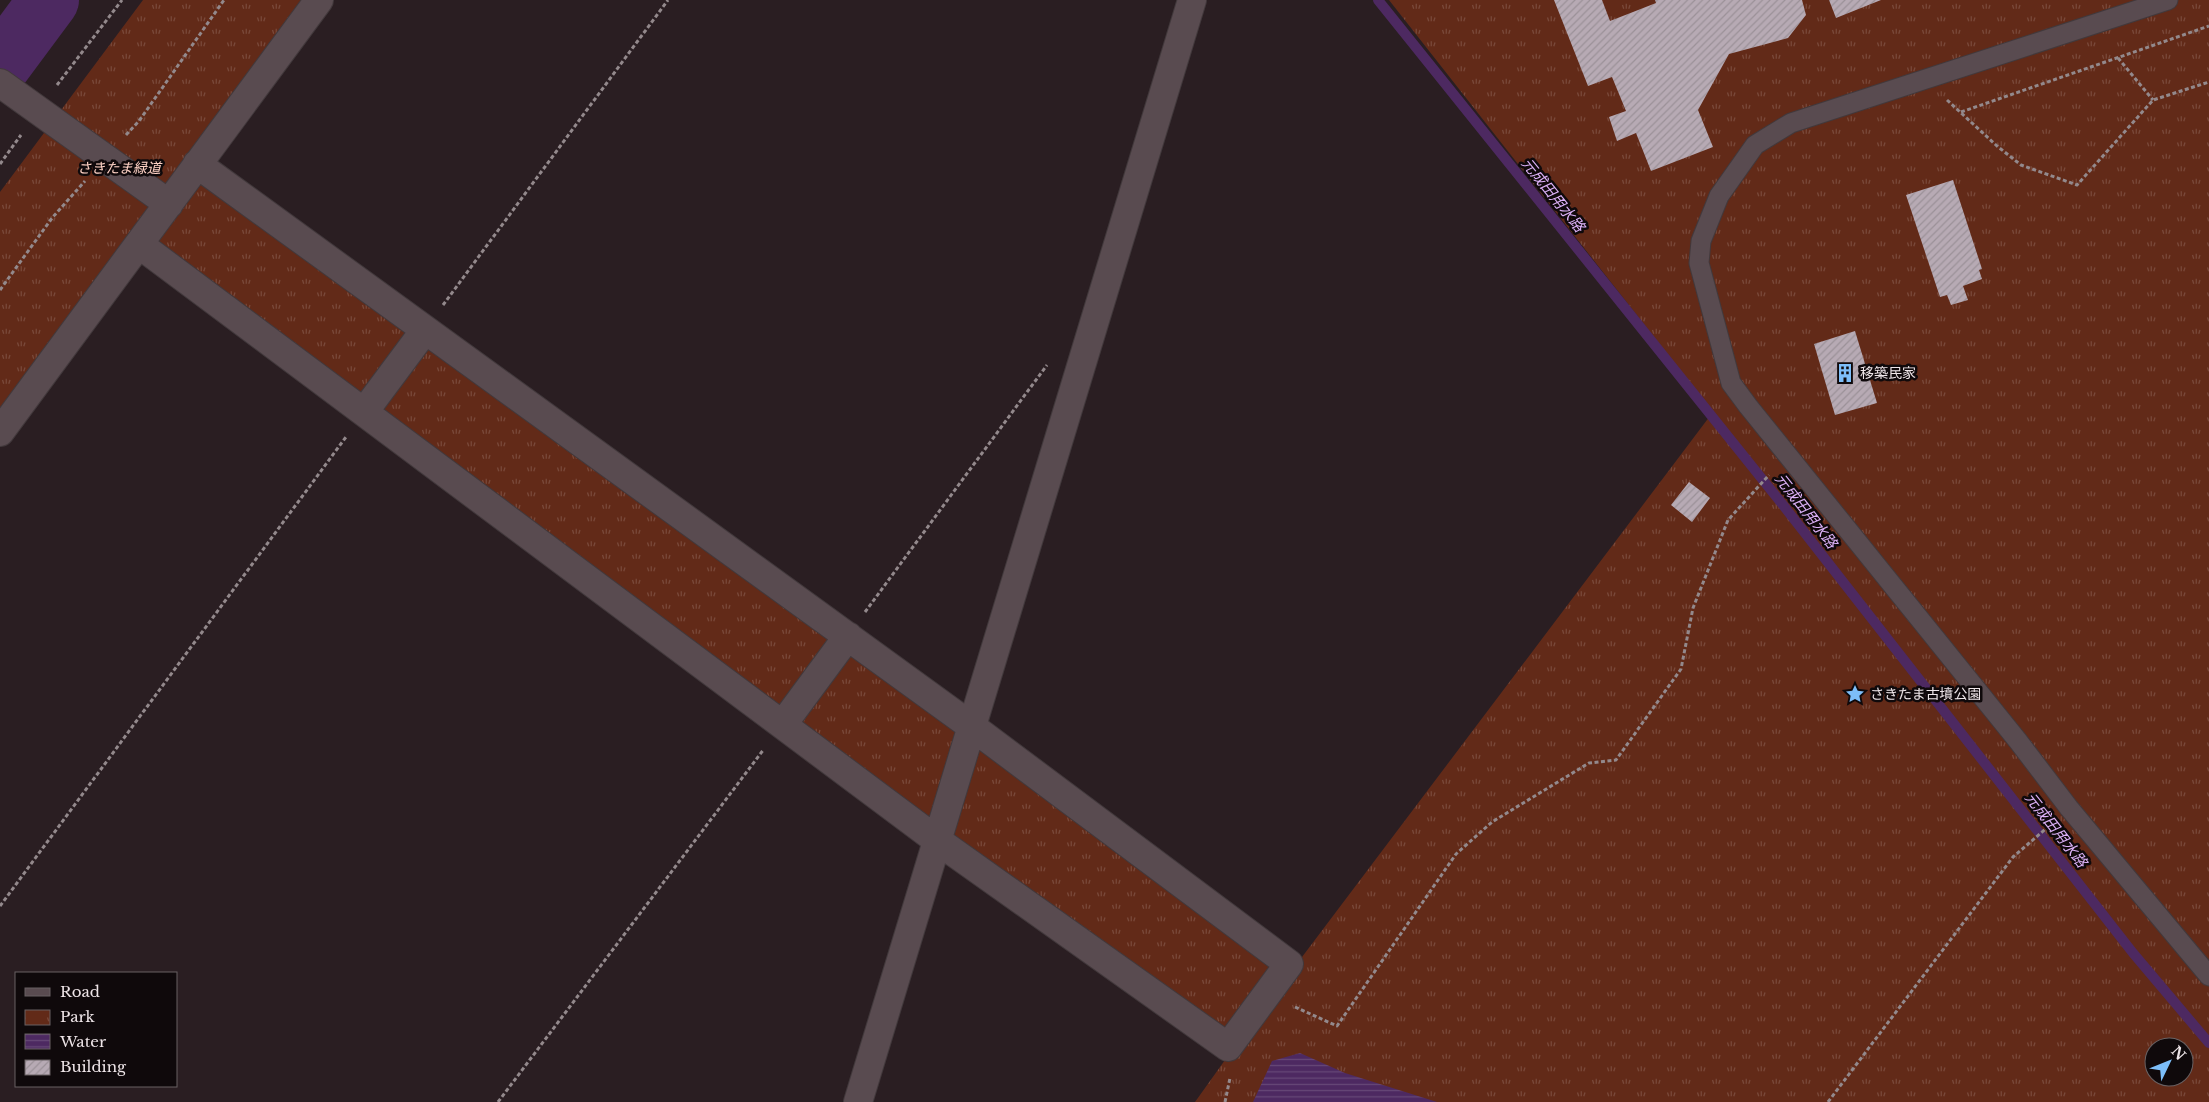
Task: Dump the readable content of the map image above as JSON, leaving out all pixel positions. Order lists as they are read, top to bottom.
{
  "water": ["元成田用水路"],
  "parks": ["さきたま緑道"],
  "places": {
    "building": ["移築民家"],
    "place": ["さきたま古墳公園"]
  },
  "legend": [
    "Road",
    "Park",
    "Water",
    "Building"
  ],
  "north": "top right"
}
